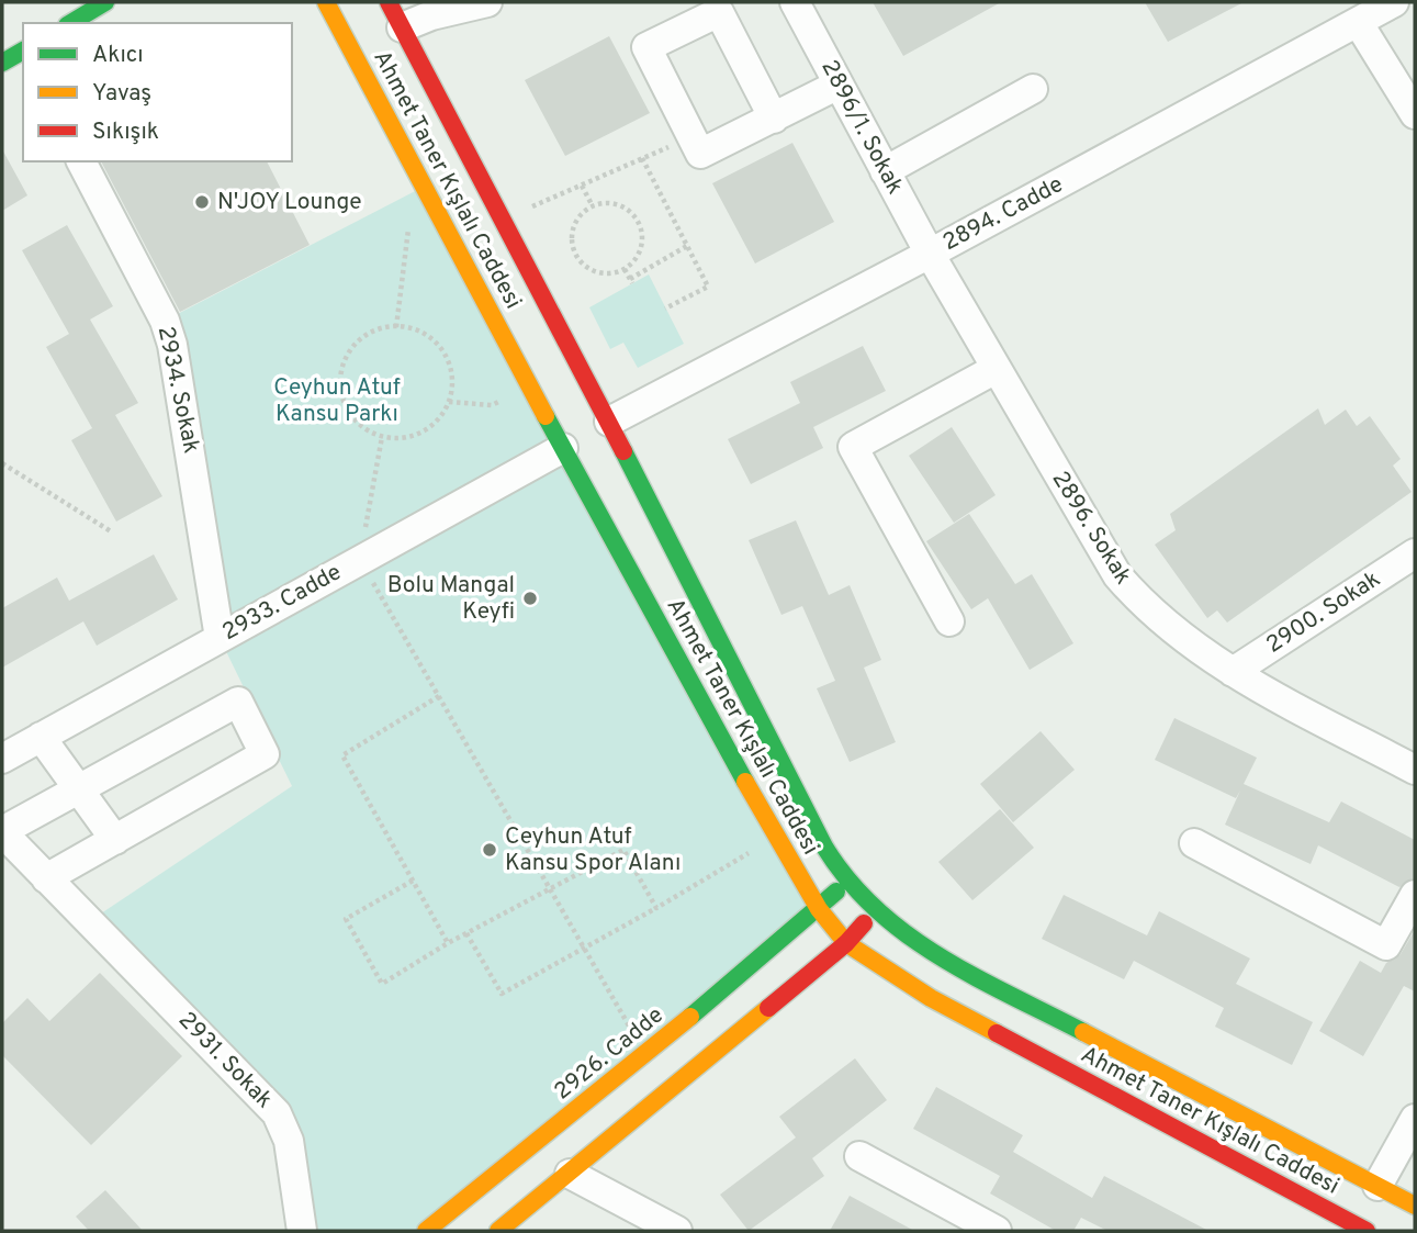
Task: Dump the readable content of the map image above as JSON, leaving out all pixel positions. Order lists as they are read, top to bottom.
{
  "streets": {
    "street": [
      "2896/1. Sokak",
      "Ahmet Taner Kışlalı Caddesi",
      "2894. Cadde",
      "2934. Sokak",
      "2896. Sokak",
      "2933. Cadde",
      "2900. Sokak",
      "2926. Cadde",
      "2931. Sokak"
    ]
  },
  "crossings": [
    ["2896/1. Sokak", "2894. Cadde"],
    ["2896/1. Sokak", "2896. Sokak"],
    ["Ahmet Taner Kışlalı Caddesi", "2894. Cadde"],
    ["Ahmet Taner Kışlalı Caddesi", "2933. Cadde"],
    ["Ahmet Taner Kışlalı Caddesi", "2926. Cadde"],
    ["2894. Cadde", "2896. Sokak"],
    ["2934. Sokak", "2933. Cadde"],
    ["2896. Sokak", "2900. Sokak"]
  ],
  "parks": ["Ceyhun Atuf Kansu Parkı"],
  "places": ["N'JOY Lounge", "Bolu Mangal Keyfi", "Ceyhun Atuf Kansu Spor Alanı"],
  "legend": ["Akıcı", "Yavaş", "Sıkışık"]
}
